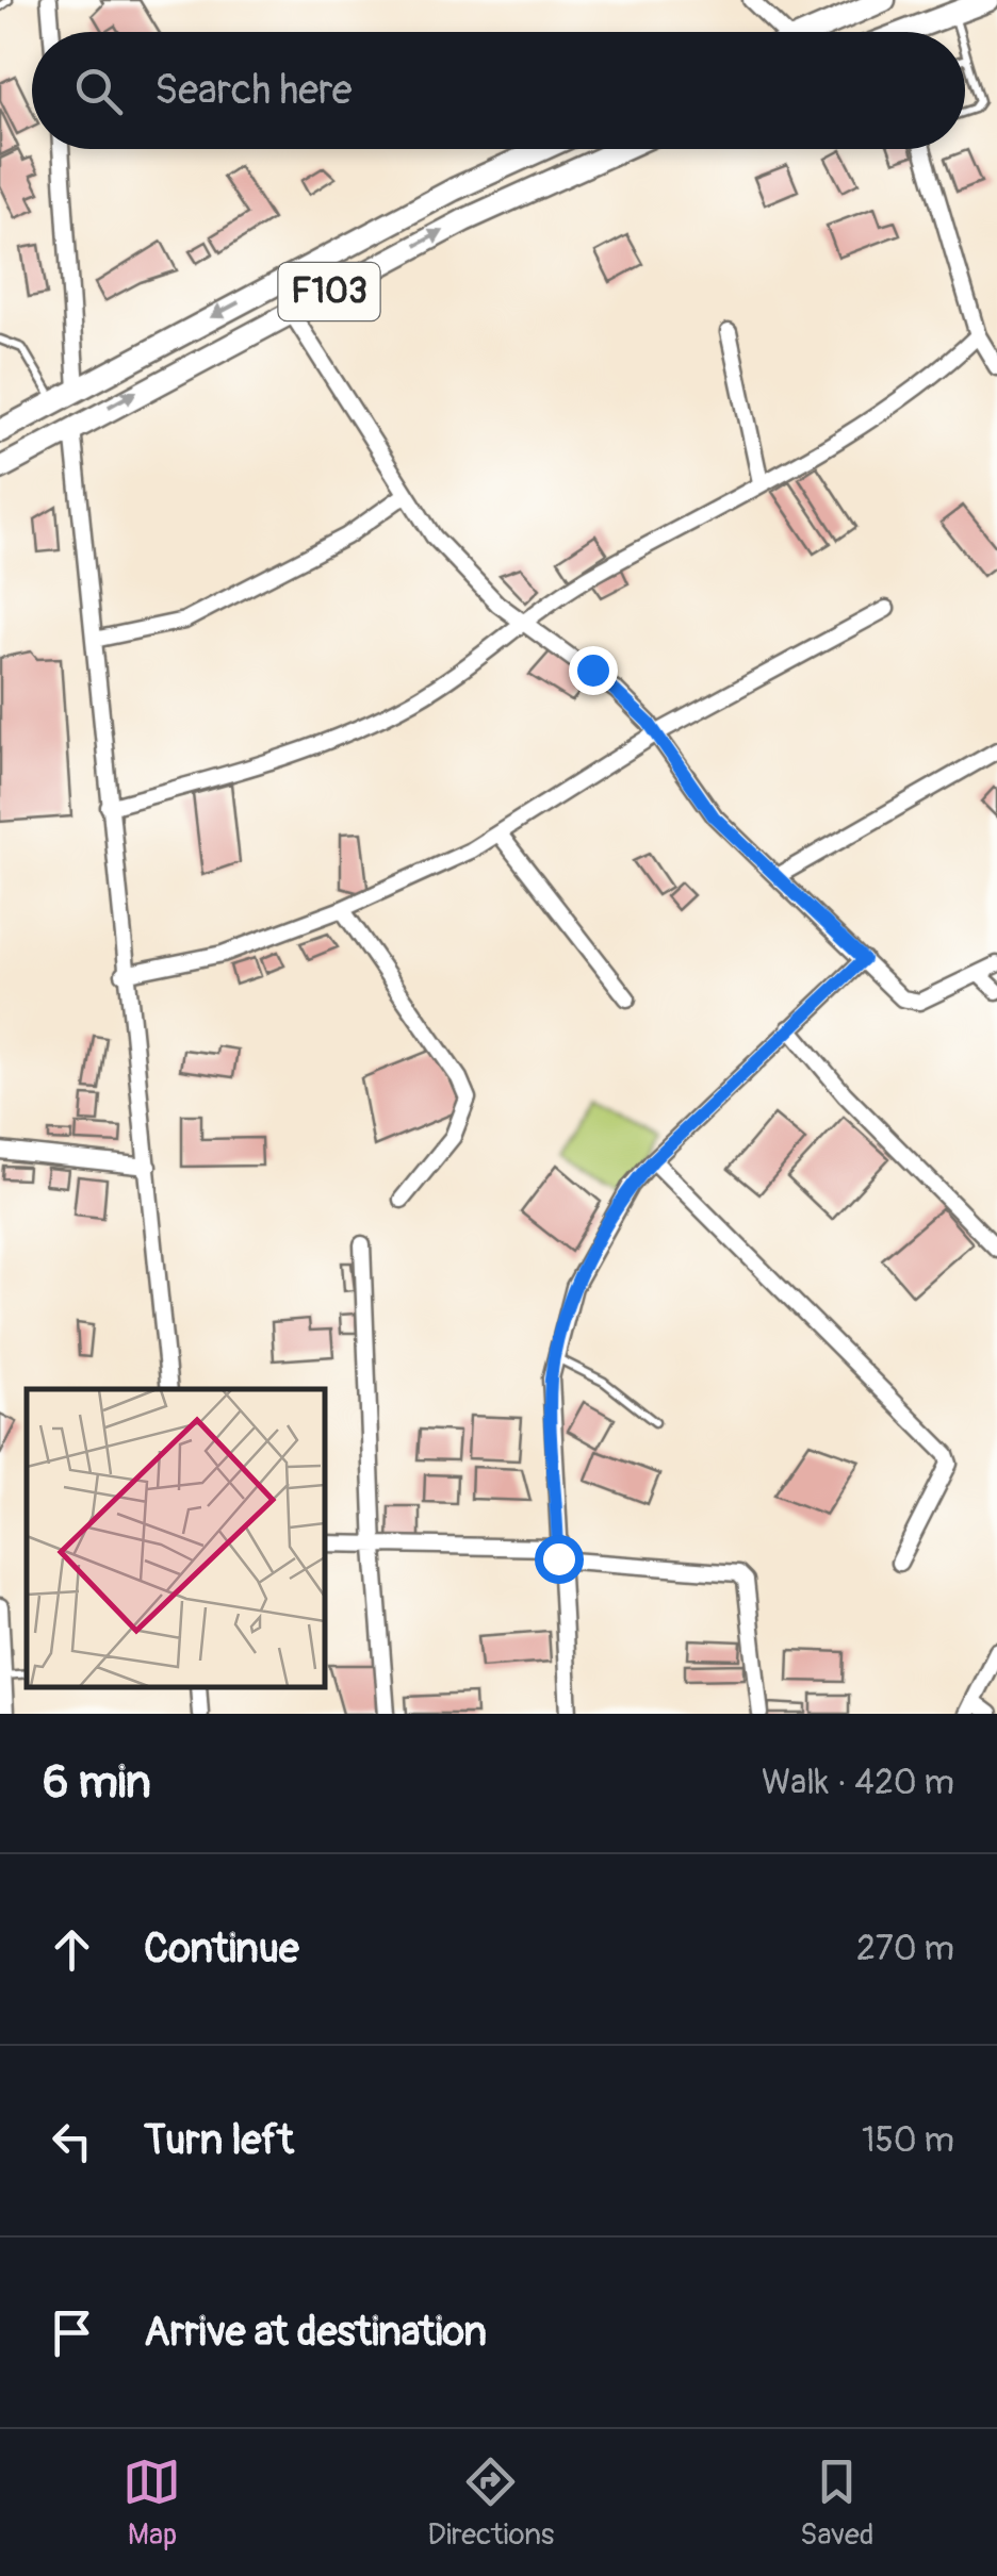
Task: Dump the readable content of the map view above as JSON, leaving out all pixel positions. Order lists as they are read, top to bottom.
{
  "streets": {
    "main road": ["F103"]
  },
  "page": {
    "search": "Search here",
    "heading": ["6 min", "Walk · 420 m"],
    "list": [
      ["Continue", "270 m"],
      ["Turn left", "150 m"],
      "Arrive at destination"
    ],
    "nav": ["Map", "Directions", "Saved"]
  }
}
